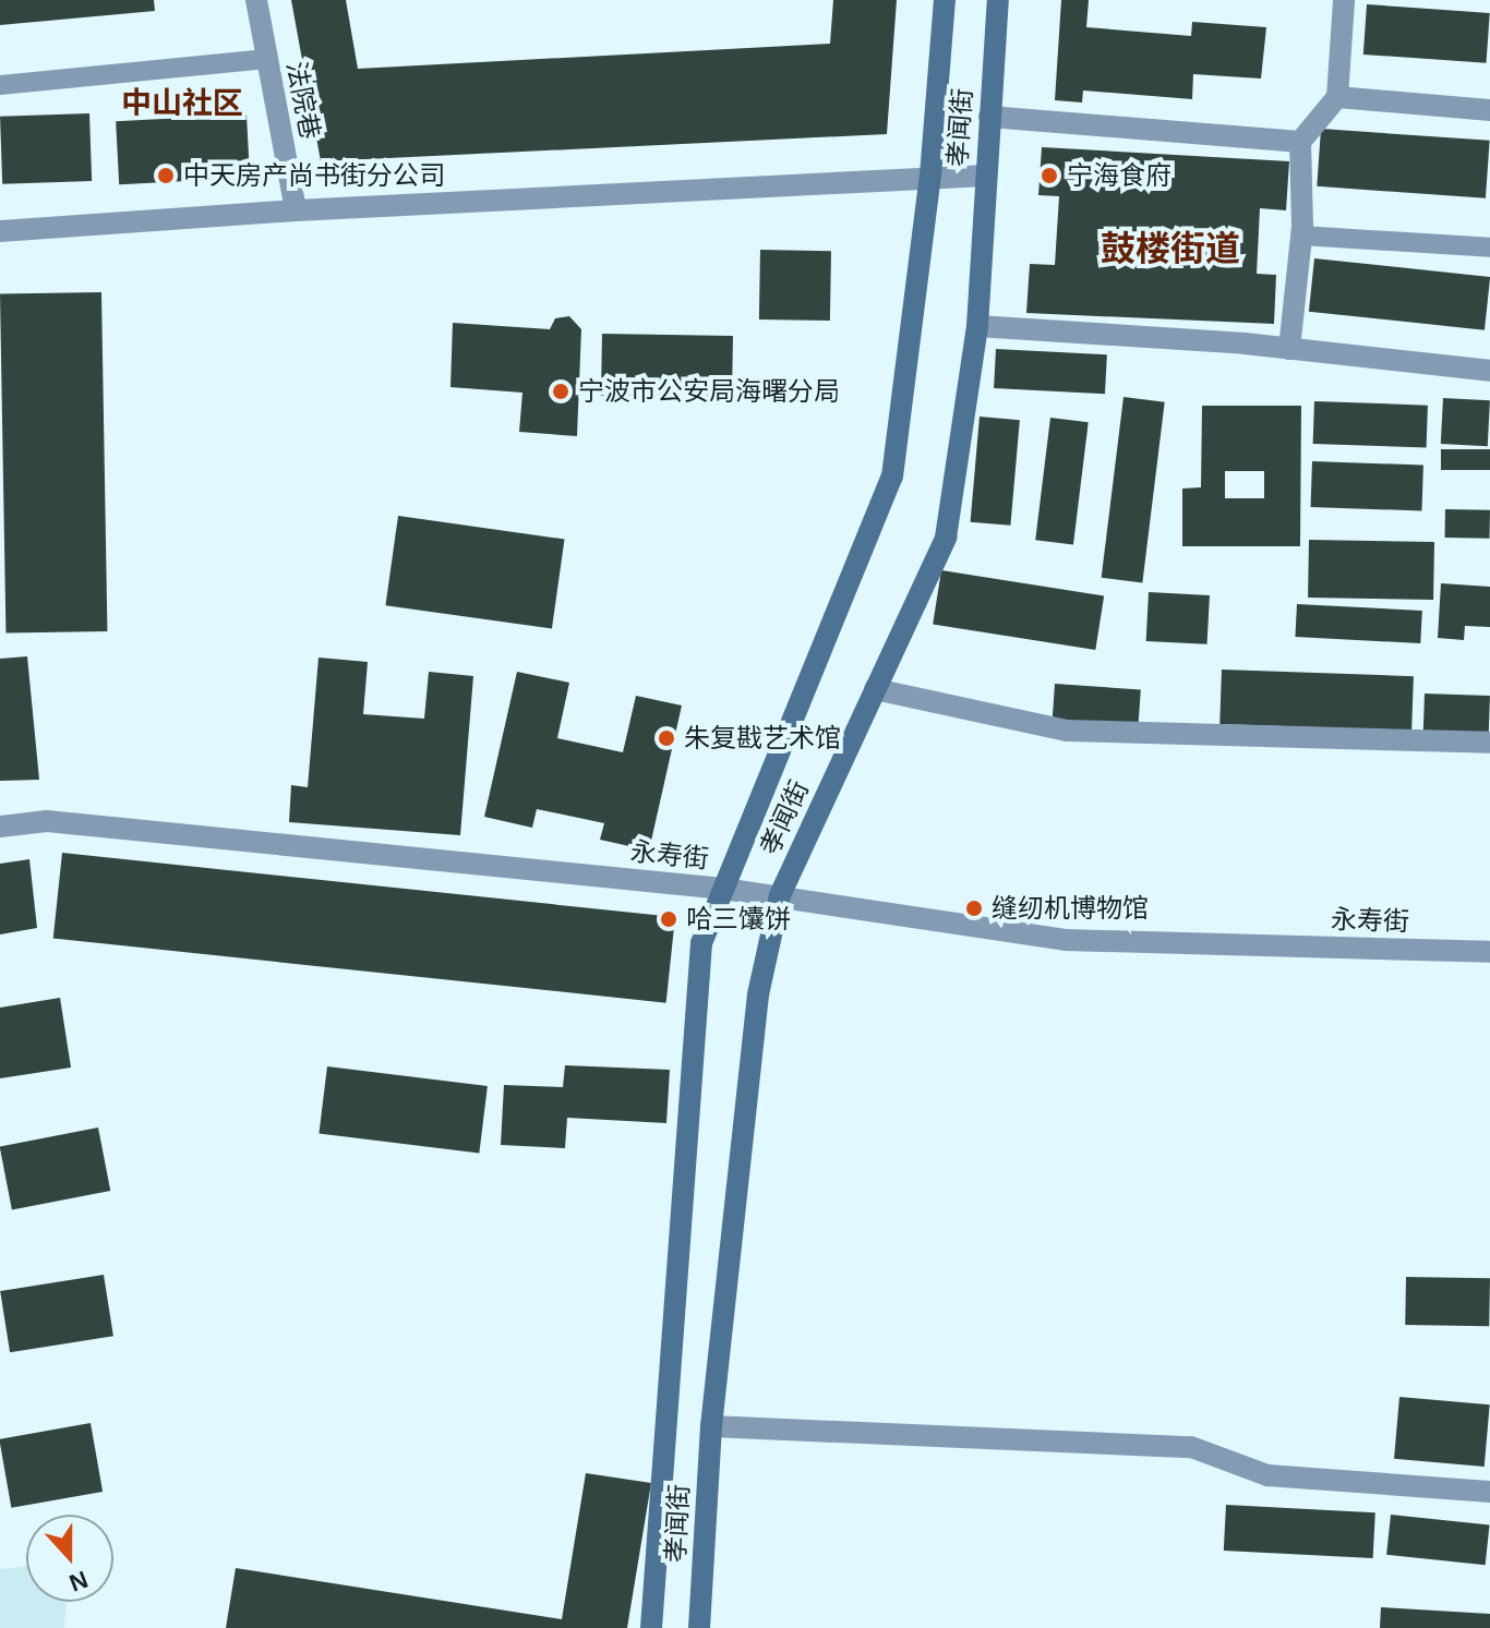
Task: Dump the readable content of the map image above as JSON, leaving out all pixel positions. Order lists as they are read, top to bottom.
{
  "streets": {
    "street": ["法院巷", "孝闻街", "永寿街"]
  },
  "crossings": [
    ["孝闻街", "永寿街"]
  ],
  "districts": ["中山社区", "鼓楼街道"],
  "places": [
    "中天房产尚书街分公司",
    "宁海食府",
    "宁波市公安局海曙分局",
    "朱复戡艺术馆",
    "缝纫机博物馆",
    "哈三馕饼"
  ],
  "north": "bottom"
}
